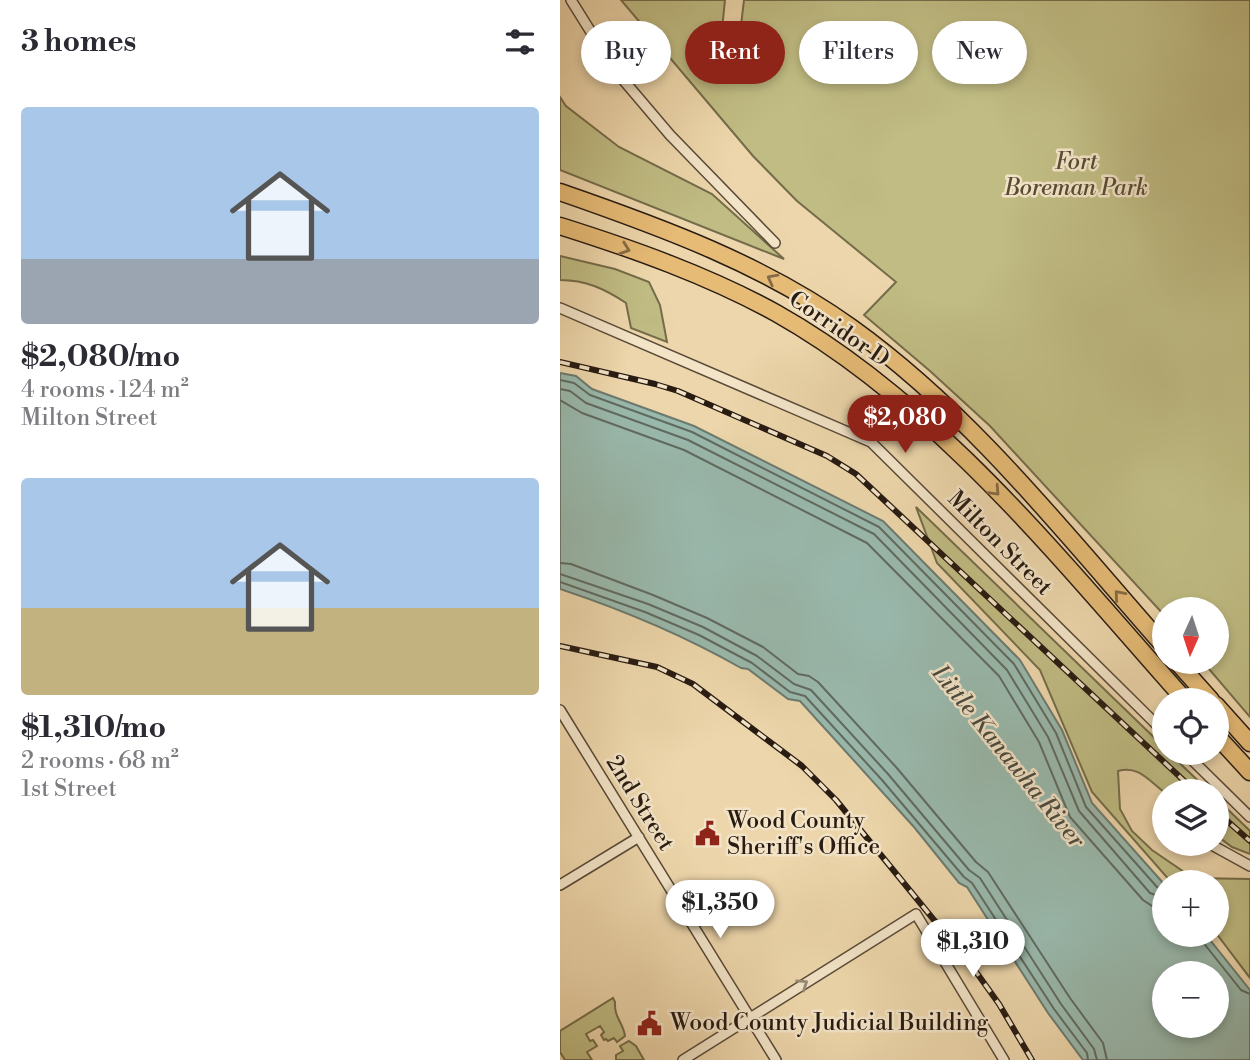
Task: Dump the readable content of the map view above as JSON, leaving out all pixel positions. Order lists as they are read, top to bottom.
{
  "streets": {
    "highway": ["Corridor D"],
    "street": ["Milton Street", "2nd Street"]
  },
  "water": ["Little Kanawha River"],
  "parks": ["Fort Boreman Park"],
  "places": {
    "public building": ["Wood County Sheriff's Office", "Wood County Judicial Building"]
  },
  "north": "bottom",
  "page": {
    "heading": "3 homes",
    "chip": [
      "Buy",
      "Rent",
      "Filters",
      "New"
    ],
    "list": [
      {
        "name": "$2,080/mo",
        "note": "4 rooms · 124 m² · Milton Street"
      },
      {
        "name": "$1,310/mo",
        "note": "2 rooms · 68 m² · 1st Street"
      }
    ],
    "price": ["$2,080", "$1,350", "$1,310"],
    "map_buttons": ["+", "−"]
  }
}
